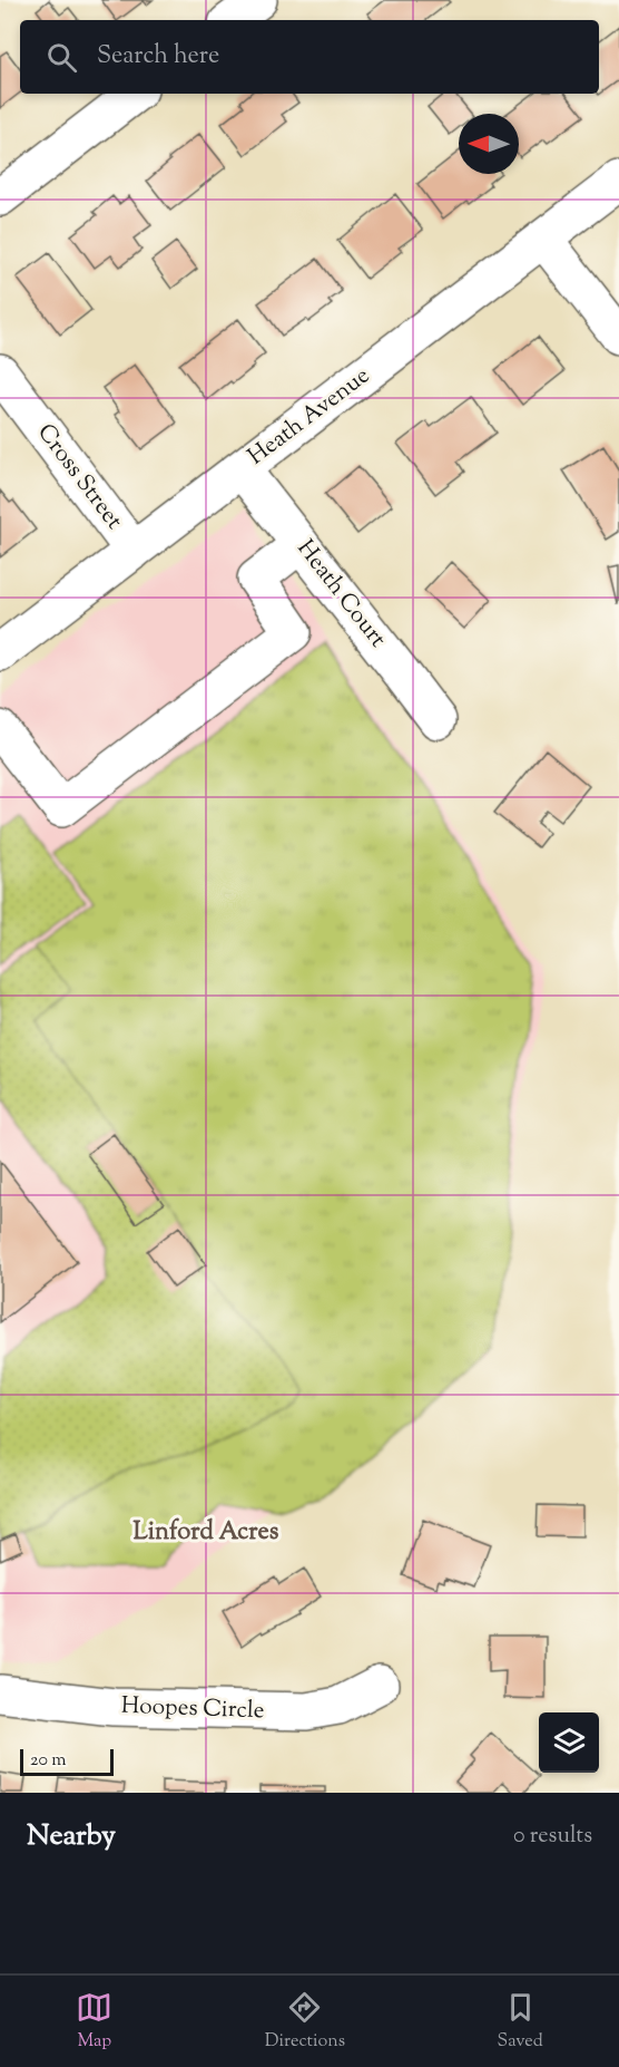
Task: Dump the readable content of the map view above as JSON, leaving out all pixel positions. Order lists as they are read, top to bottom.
{
  "streets": {
    "street": [
      "Heath Avenue",
      "Cross Street",
      "Heath Court",
      "Hoopes Circle"
    ]
  },
  "crossings": [
    ["Heath Avenue", "Cross Street"],
    ["Heath Avenue", "Heath Court"]
  ],
  "districts": ["Linford Acres"],
  "scale_bar": "20 m",
  "north": "left",
  "page": {
    "search": "Search here",
    "scale": "20 m",
    "heading": ["Nearby", "0 results"],
    "nav": ["Map", "Directions", "Saved"]
  }
}
